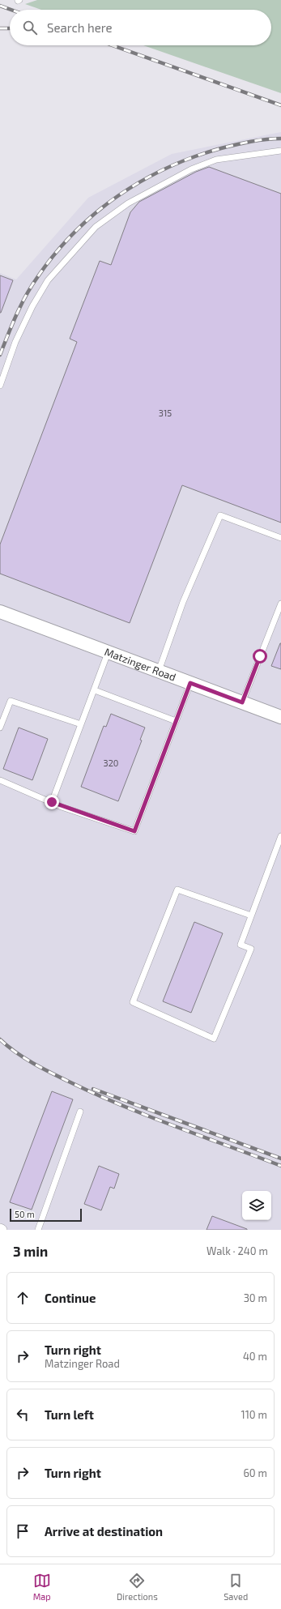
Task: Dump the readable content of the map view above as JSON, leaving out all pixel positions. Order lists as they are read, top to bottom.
{
  "streets": {
    "street": ["Matzinger Road"]
  },
  "house_numbers": ["315", "320"],
  "scale_bar": "50 m",
  "page": {
    "search": "Search here",
    "scale": "50 m",
    "heading": ["3 min", "Walk · 240 m"],
    "list": [
      ["Continue", "30 m"],
      ["Turn right", "Matzinger Road", "40 m"],
      ["Turn left", "110 m"],
      ["Turn right", "60 m"],
      "Arrive at destination"
    ],
    "nav": ["Map", "Directions", "Saved"]
  }
}
